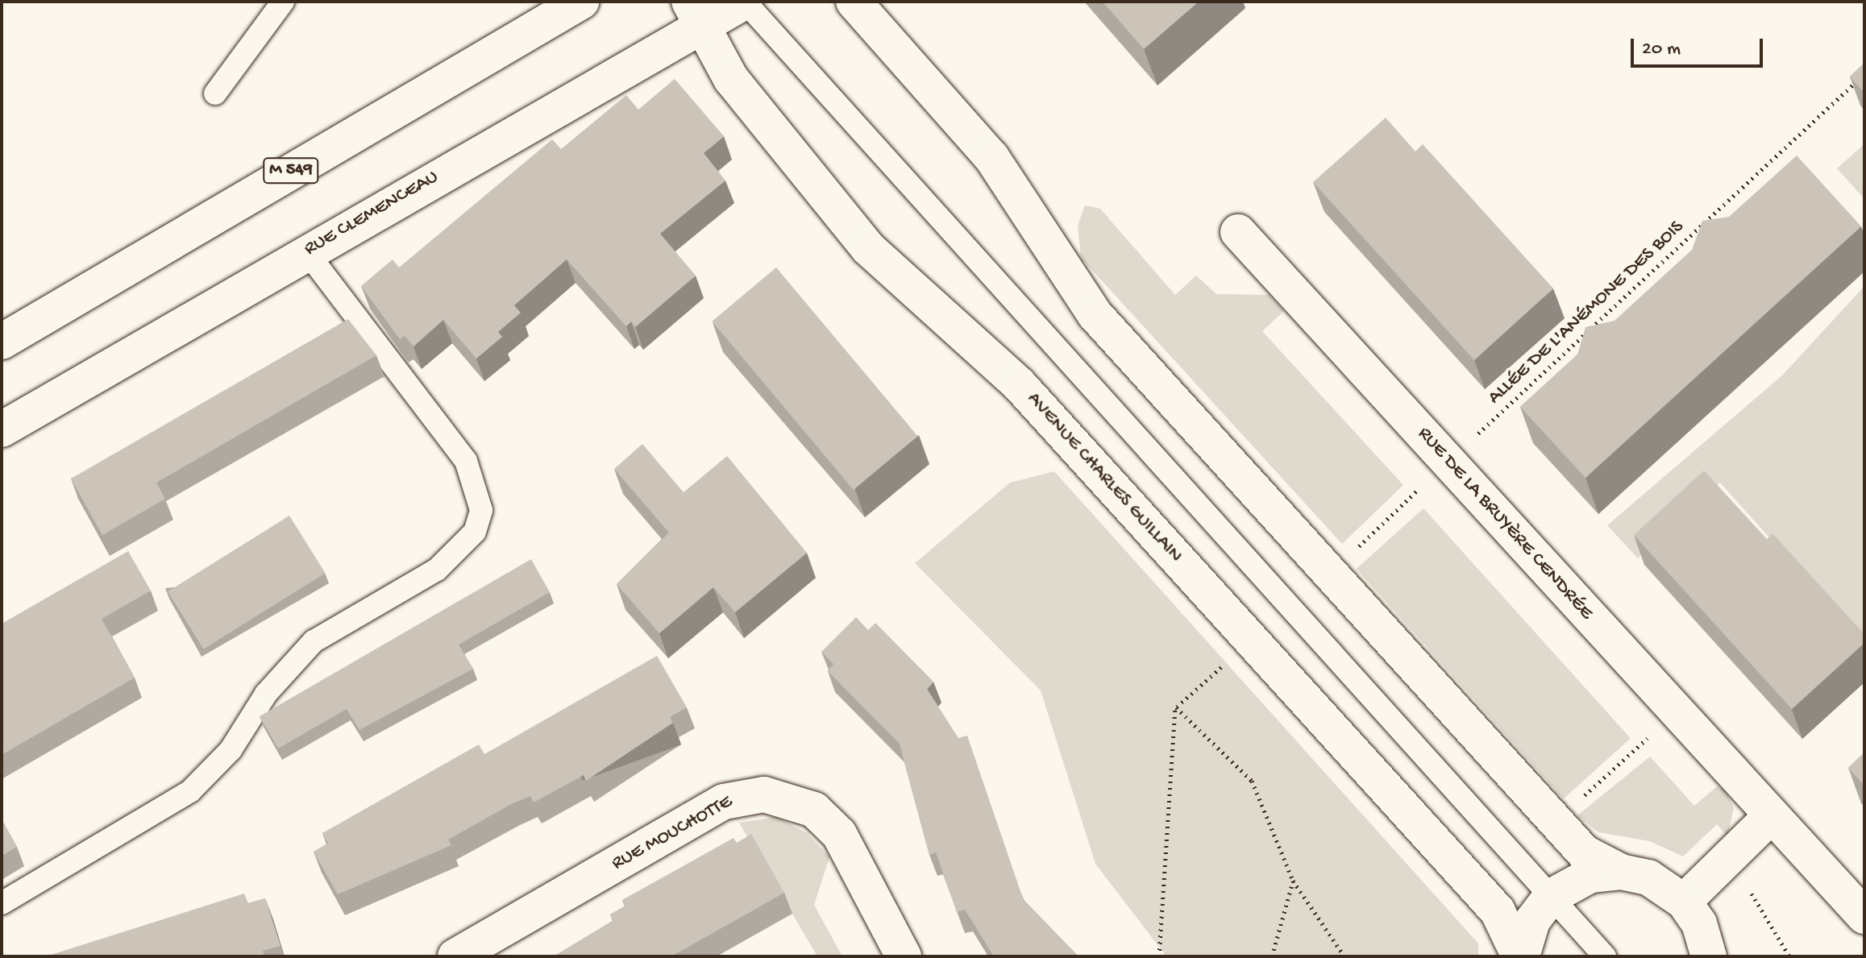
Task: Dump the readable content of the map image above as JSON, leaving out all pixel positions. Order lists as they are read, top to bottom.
{
  "streets": {
    "street": [
      "M 549",
      "RUE CLEMENCEAU",
      "AVENUE CHARLES GUILLAIN",
      "RUE DE LA BRUYÈRE CENDRÉE",
      "RUE MOUCHOTTE"
    ],
    "path": ["ALLÉE DE L'ANÉMONE DES BOIS"]
  },
  "crossings": [
    ["RUE CLEMENCEAU", "AVENUE CHARLES GUILLAIN"],
    ["ALLÉE DE L'ANÉMONE DES BOIS", "RUE DE LA BRUYÈRE CENDRÉE"]
  ],
  "scale_bar": "20 m"
}
